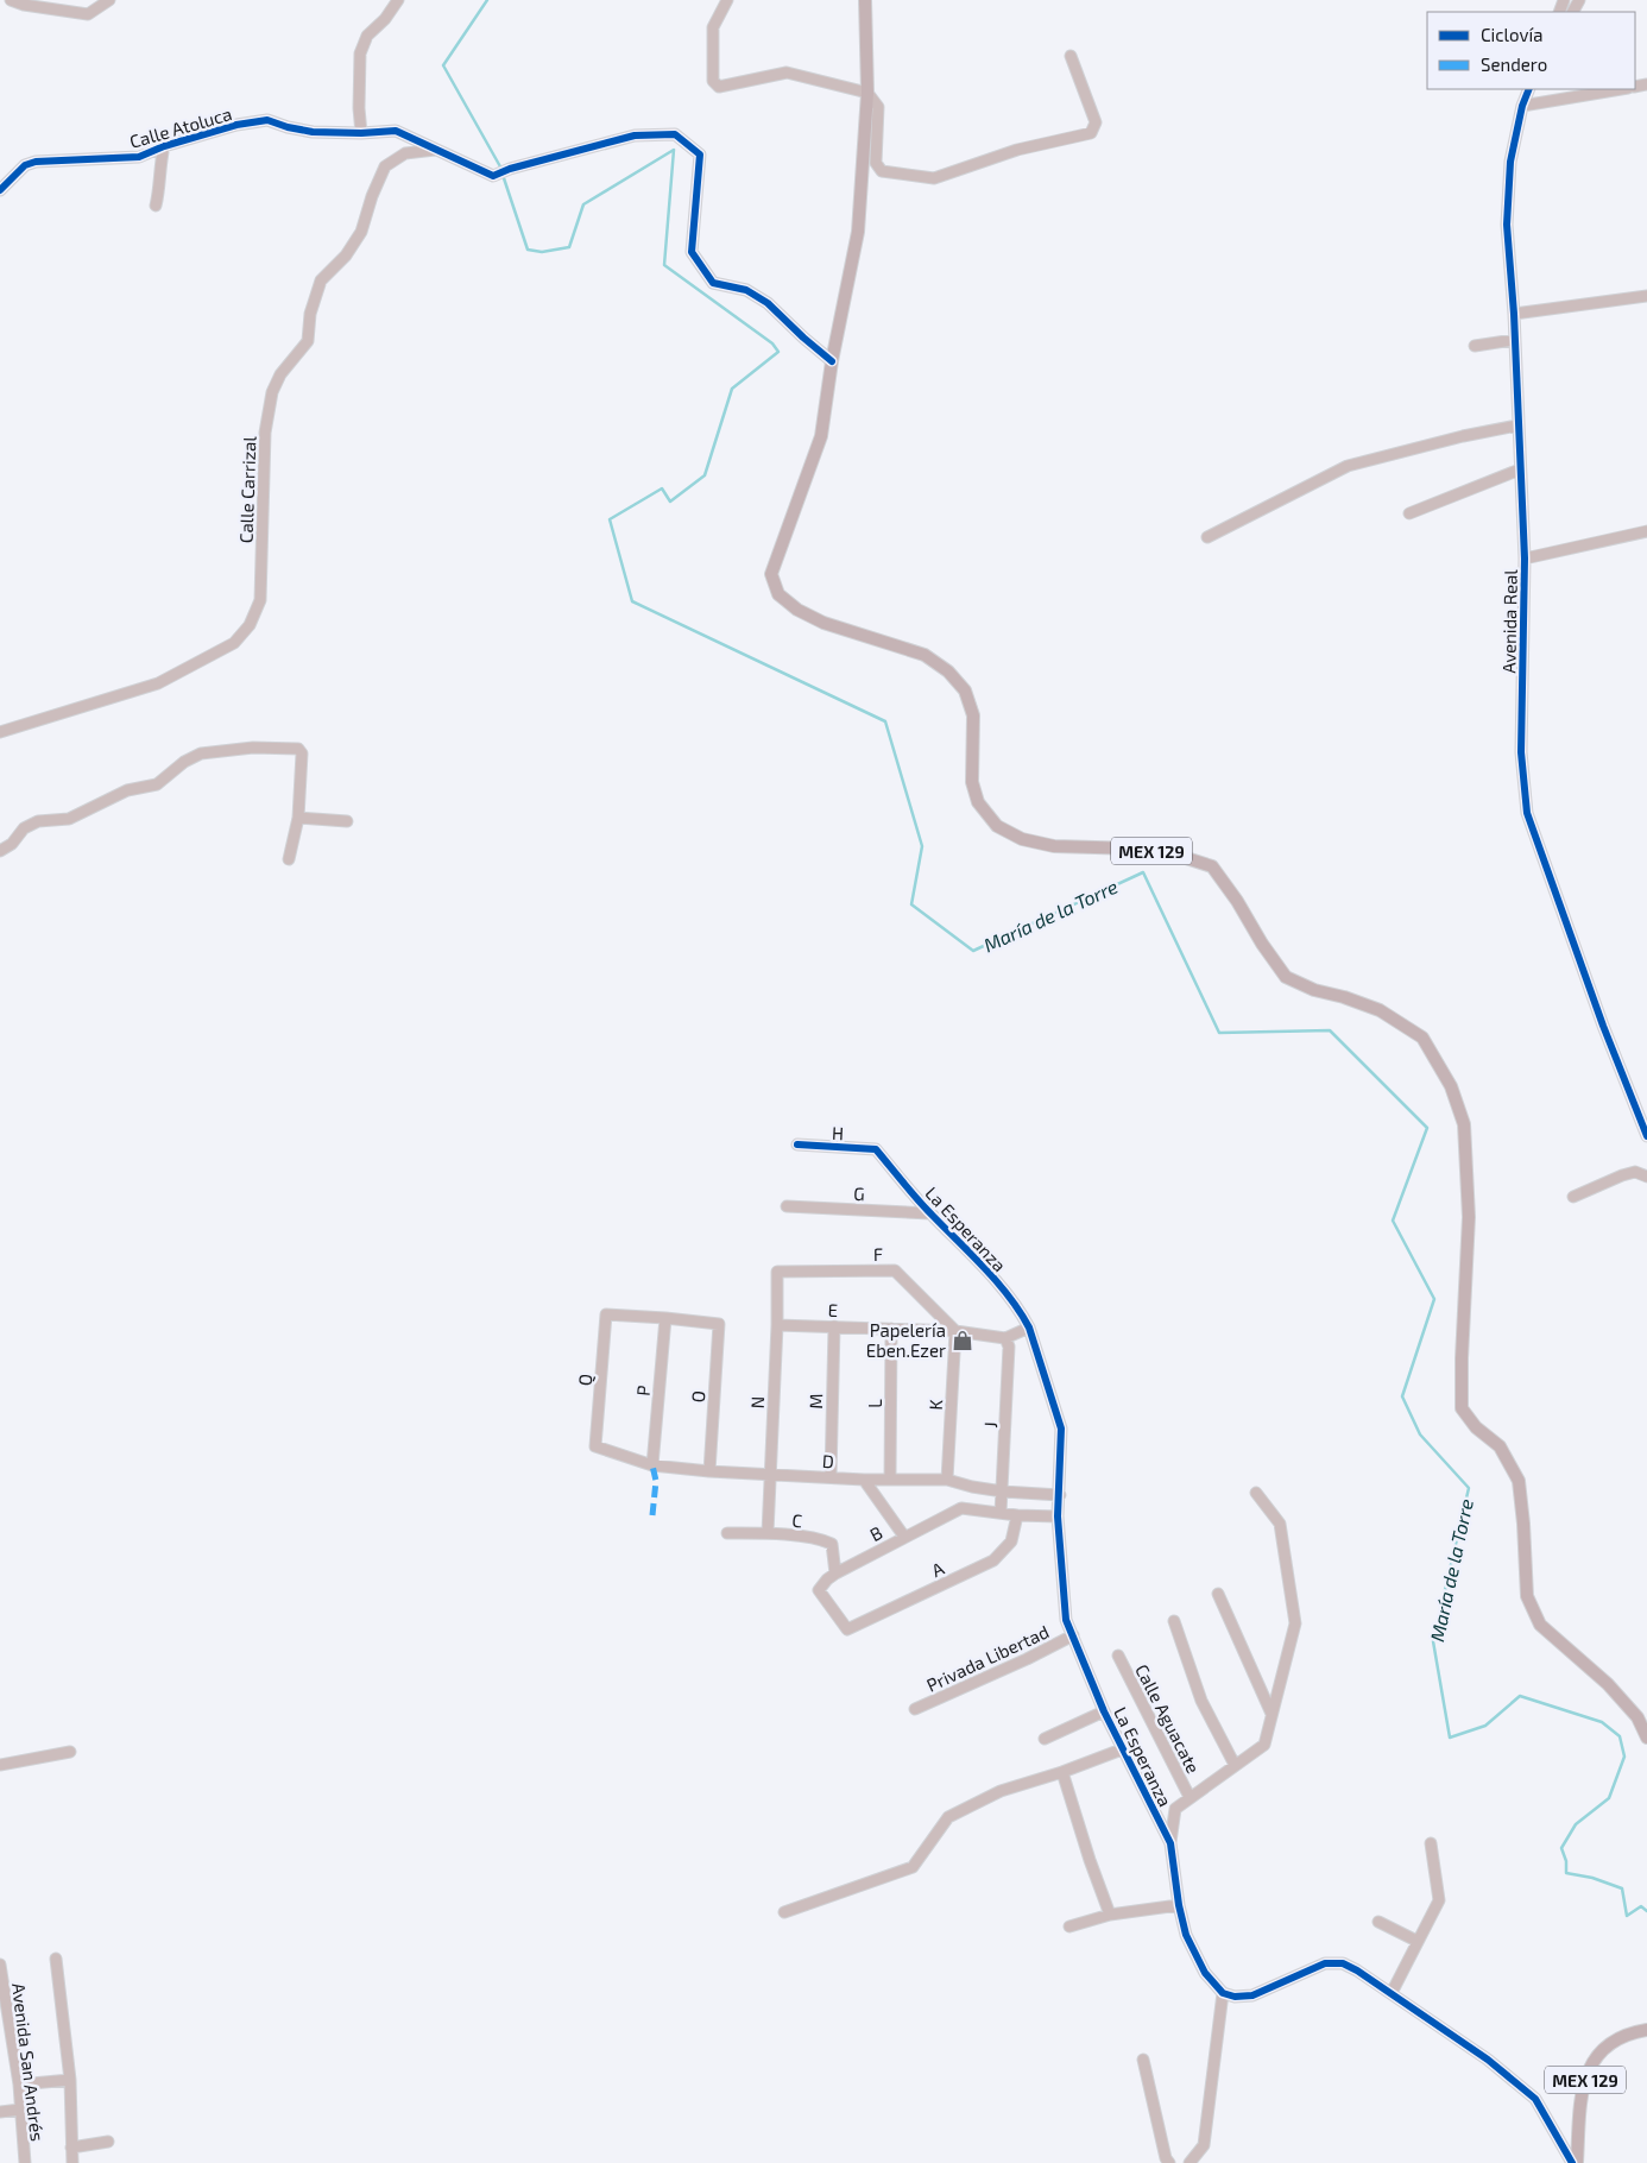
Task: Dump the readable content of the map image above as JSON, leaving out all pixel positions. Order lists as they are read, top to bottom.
{
  "streets": {
    "main road": ["MEX 129"],
    "street": [
      "Calle Atoluca",
      "Calle Carrizal",
      "Avenida Real",
      "H",
      "G",
      "La Esperanza",
      "F",
      "E",
      "Q",
      "P",
      "O",
      "M",
      "N",
      "L",
      "K",
      "J",
      "D",
      "C",
      "B",
      "A",
      "Privada Libertad",
      "Calle Aguacate",
      "Avenida San Andrés"
    ]
  },
  "crossings": [
    ["Calle Atoluca", "Calle Carrizal"],
    ["Calle Atoluca", "MEX 129"],
    ["H", "La Esperanza"],
    ["G", "La Esperanza"],
    ["La Esperanza", "D"],
    ["La Esperanza", "Privada Libertad"],
    ["F", "E"],
    ["F", "N"],
    ["F", "K"],
    ["E", "M"],
    ["E", "N"],
    ["E", "L"],
    ["E", "K"],
    ["E", "J"],
    ["Q", "P"],
    ["Q", "O"],
    ["Q", "D"],
    ["P", "O"],
    ["P", "D"],
    ["O", "D"],
    ["M", "D"],
    ["N", "D"],
    ["N", "C"],
    ["L", "D"],
    ["K", "D"],
    ["J", "D"],
    ["J", "B"],
    ["C", "B"],
    ["B", "A"]
  ],
  "water": ["María de la Torre"],
  "places": {
    "shop": ["Papelería Eben.Ezer"]
  },
  "legend": ["Ciclovía", "Sendero"]
}
